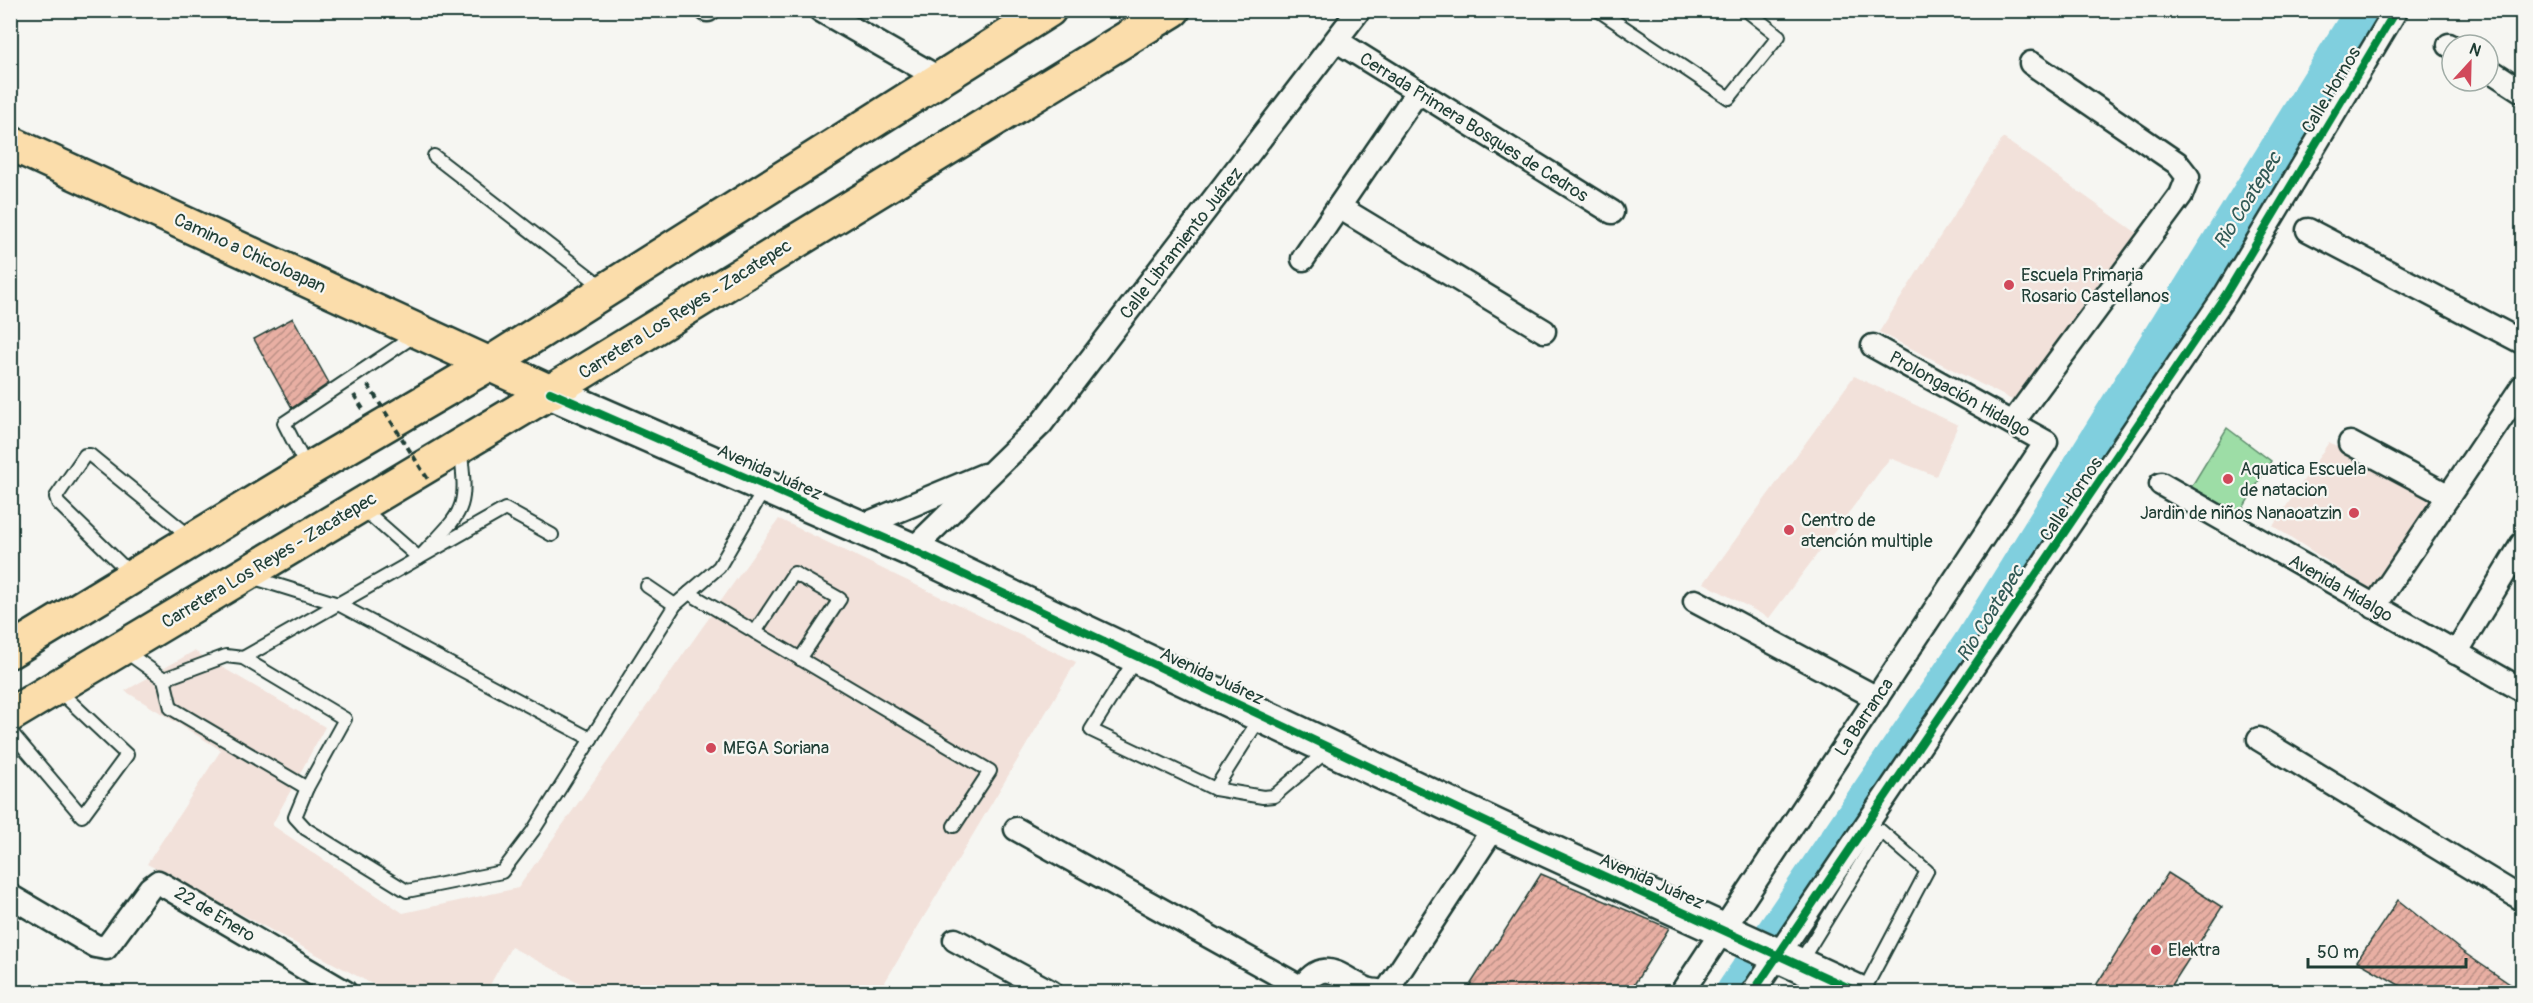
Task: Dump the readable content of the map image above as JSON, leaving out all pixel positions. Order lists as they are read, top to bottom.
{
  "streets": {
    "main road": ["Camino a Chicoloapan", "Carretera Los Reyes - Zacatepec"],
    "street": [
      "Calle Hornos",
      "Cerrada Primera Bosques de Cedros",
      "Calle Libramiento Juárez",
      "Prolongación Hidalgo",
      "Avenida Juárez",
      "Avenida Hidalgo",
      "La Barranca",
      "22 de Enero"
    ]
  },
  "crossings": [
    ["Calle Hornos", "Avenida Juárez"],
    ["Cerrada Primera Bosques de Cedros", "Calle Libramiento Juárez"],
    ["Calle Libramiento Juárez", "Avenida Juárez"],
    ["Camino a Chicoloapan", "Carretera Los Reyes - Zacatepec"],
    ["Camino a Chicoloapan", "Avenida Juárez"],
    ["Carretera Los Reyes - Zacatepec", "Avenida Juárez"],
    ["Prolongación Hidalgo", "La Barranca"],
    ["Avenida Juárez", "La Barranca"]
  ],
  "water": ["Rio Coatepec"],
  "places": [
    "Escuela Primaria Rosario Castellanos",
    "Aquatica Escuela de natacion",
    "Jardin de niños Nanaoatzin",
    "Centro de atención multiple",
    "MEGA Soriana",
    "Elektra"
  ],
  "scale_bar": "50 m",
  "north": "top"
}
